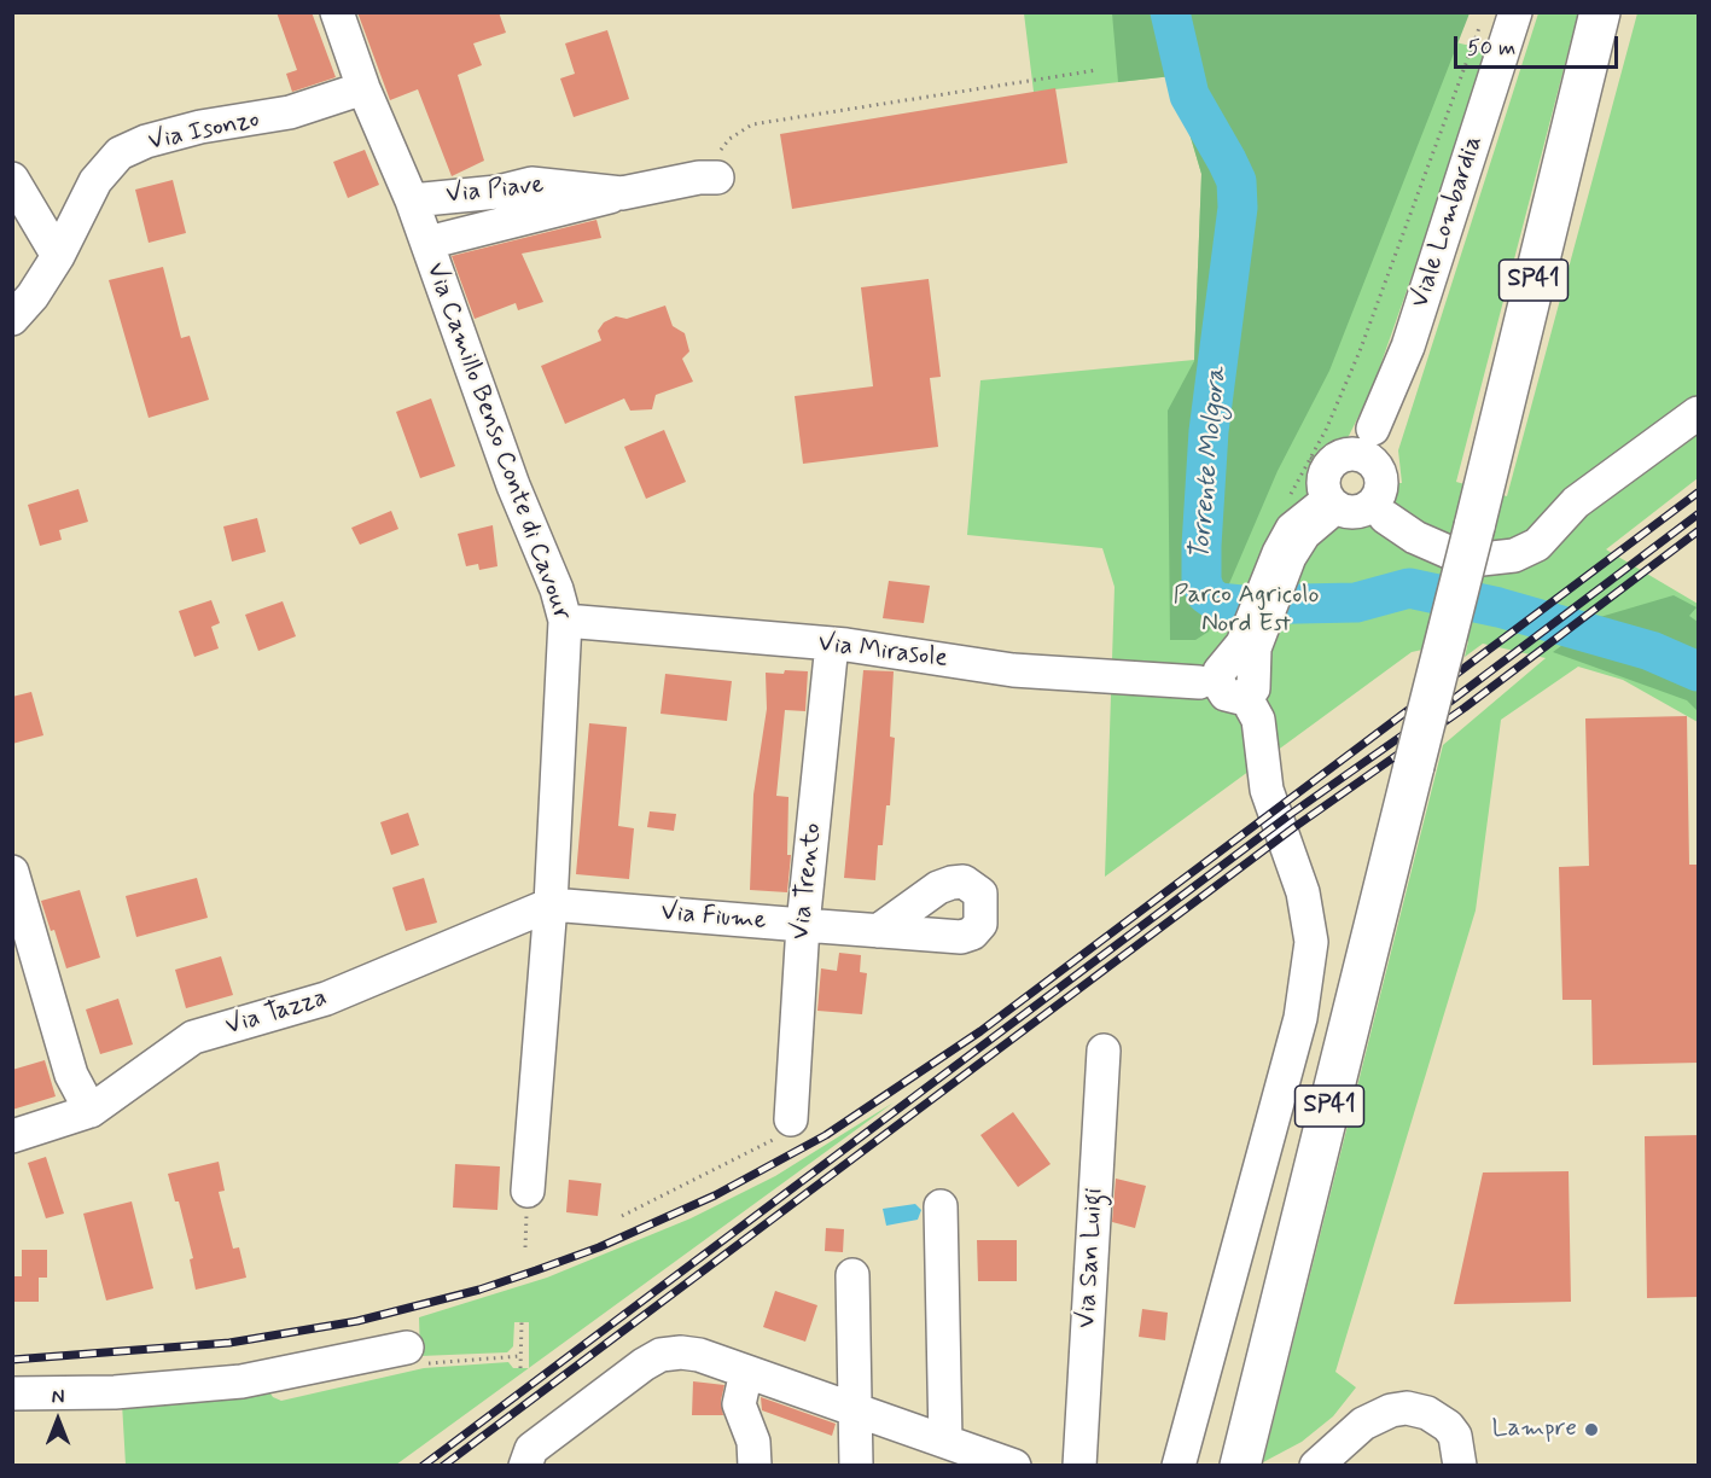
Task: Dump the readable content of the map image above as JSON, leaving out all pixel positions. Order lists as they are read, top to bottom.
{
  "streets": {
    "main road": ["SP41"],
    "street": [
      "Via Isonzo",
      "Via Piave",
      "Viale Lombardia",
      "Via Camillo Benso Conte di Cavour",
      "Via Mirasole",
      "Via Trento",
      "Via Fiume",
      "Via Tazza",
      "Via San Luigi"
    ]
  },
  "crossings": [
    ["Via Isonzo", "Via Camillo Benso Conte di Cavour"],
    ["Via Piave", "Via Camillo Benso Conte di Cavour"],
    ["Via Camillo Benso Conte di Cavour", "Via Mirasole"],
    ["Via Camillo Benso Conte di Cavour", "Via Fiume"],
    ["Via Camillo Benso Conte di Cavour", "Via Tazza"],
    ["Via Mirasole", "Via Trento"],
    ["Via Trento", "Via Fiume"],
    ["Via Fiume", "Via Tazza"]
  ],
  "water": ["Torrente Molgora"],
  "parks": ["Parco Agricolo Nord Est"],
  "places": ["Lampre"],
  "scale_bar": "50 m",
  "north": "top"
}
